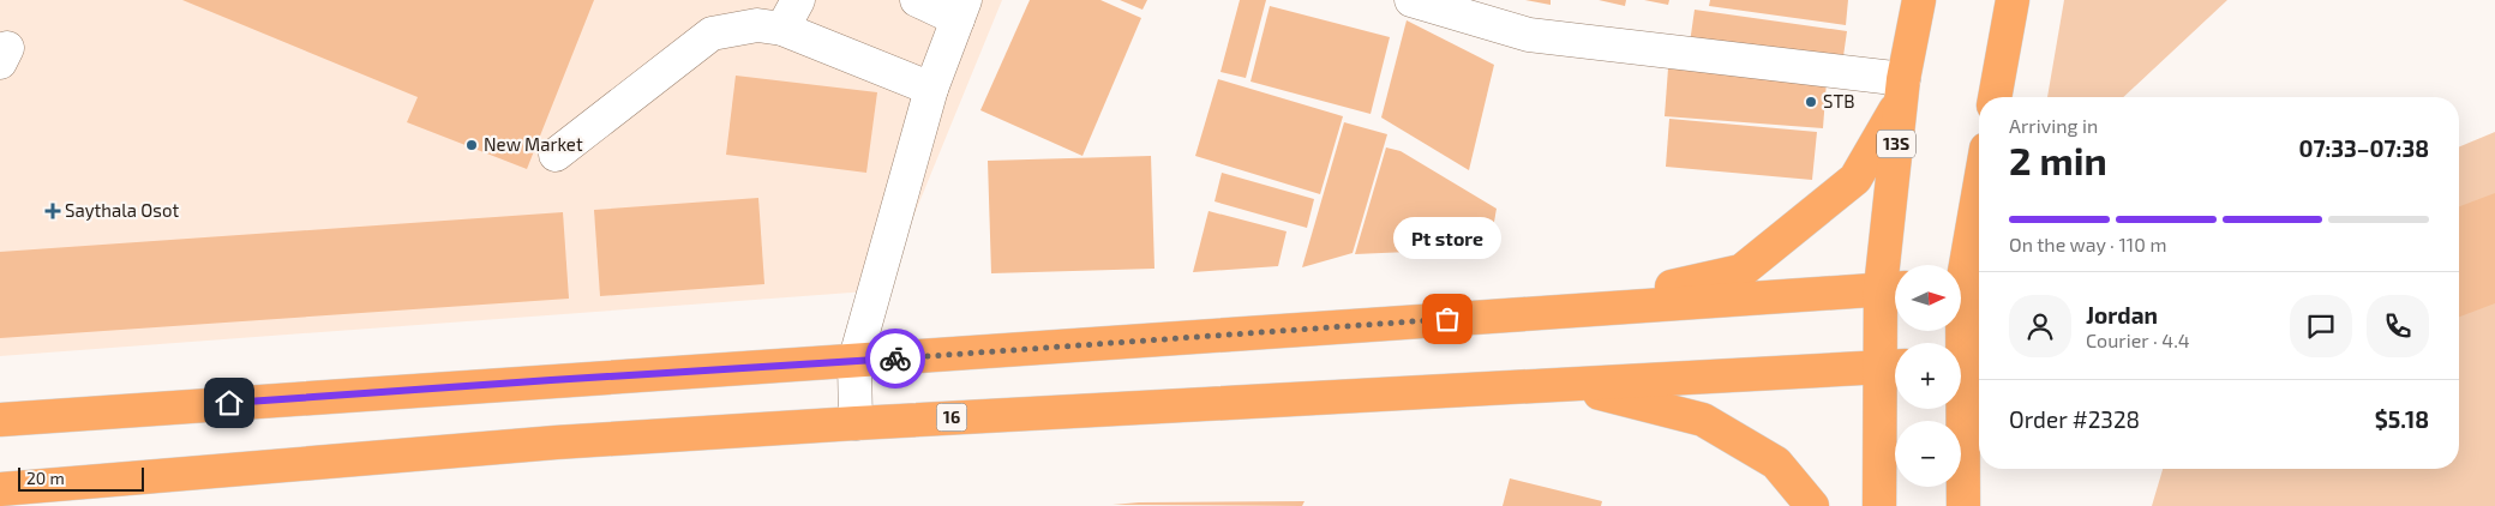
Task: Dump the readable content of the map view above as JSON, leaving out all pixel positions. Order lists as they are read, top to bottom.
{
  "streets": {
    "highway": ["13S", "16"]
  },
  "crossings": [
    ["13S", "16"]
  ],
  "places": {
    "other": ["STB", "New Market", "Pt store"],
    "health": ["Saythala Osot"]
  },
  "scale_bar": "20 m",
  "north": "right",
  "page": {
    "heading": ["2 min", "Arriving in", "07:33–07:38"],
    "panel": [
      "Jordan",
      "Courier · 4.4",
      "Order #2328",
      "$5.18"
    ],
    "bar": "On the way · 110 m",
    "bubble": "Pt store",
    "map_buttons": ["+", "−"],
    "scale": "20 m"
  }
}
